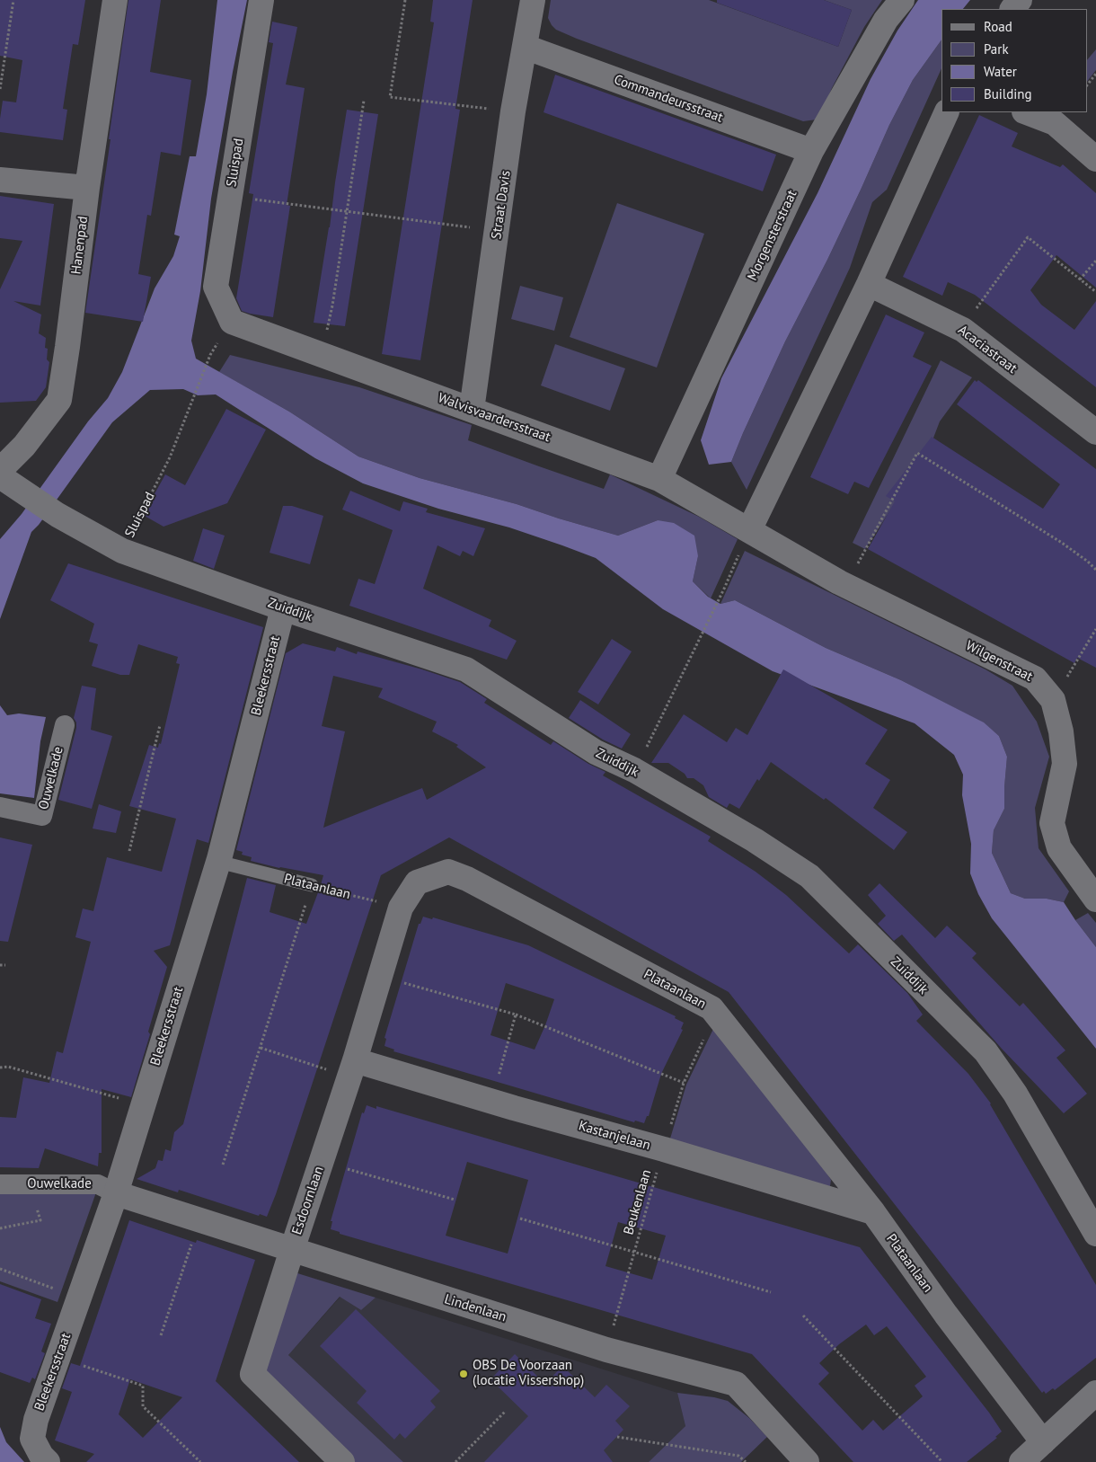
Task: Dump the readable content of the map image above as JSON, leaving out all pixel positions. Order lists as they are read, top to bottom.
{
  "streets": {
    "street": [
      "Commandeursstraat",
      "Sluispad",
      "Straat Davis",
      "Morgensterstraat",
      "Hanenpad",
      "Acaciastraat",
      "Walvisvaardersstraat",
      "Zuiddijk",
      "Wilgenstraat",
      "Bleekersstraat",
      "Ouwelkade",
      "Plataanlaan",
      "Kastanjelaan",
      "Esdoornlaan",
      "Lindenlaan"
    ],
    "path": ["Beukenlaan"]
  },
  "crossings": [
    ["Commandeursstraat", "Straat Davis"],
    ["Commandeursstraat", "Morgensterstraat"],
    ["Sluispad", "Walvisvaardersstraat"],
    ["Sluispad", "Zuiddijk"],
    ["Straat Davis", "Walvisvaardersstraat"],
    ["Morgensterstraat", "Walvisvaardersstraat"],
    ["Walvisvaardersstraat", "Wilgenstraat"],
    ["Zuiddijk", "Bleekersstraat"],
    ["Bleekersstraat", "Ouwelkade"],
    ["Bleekersstraat", "Plataanlaan"],
    ["Bleekersstraat", "Lindenlaan"],
    ["Ouwelkade", "Lindenlaan"],
    ["Plataanlaan", "Kastanjelaan"],
    ["Plataanlaan", "Esdoornlaan"],
    ["Plataanlaan", "Beukenlaan"],
    ["Kastanjelaan", "Esdoornlaan"],
    ["Kastanjelaan", "Beukenlaan"],
    ["Esdoornlaan", "Lindenlaan"],
    ["Beukenlaan", "Lindenlaan"]
  ],
  "places": ["OBS De Voorzaan (locatie Vissershop)"],
  "legend": [
    "Road",
    "Park",
    "Water",
    "Building"
  ]
}
